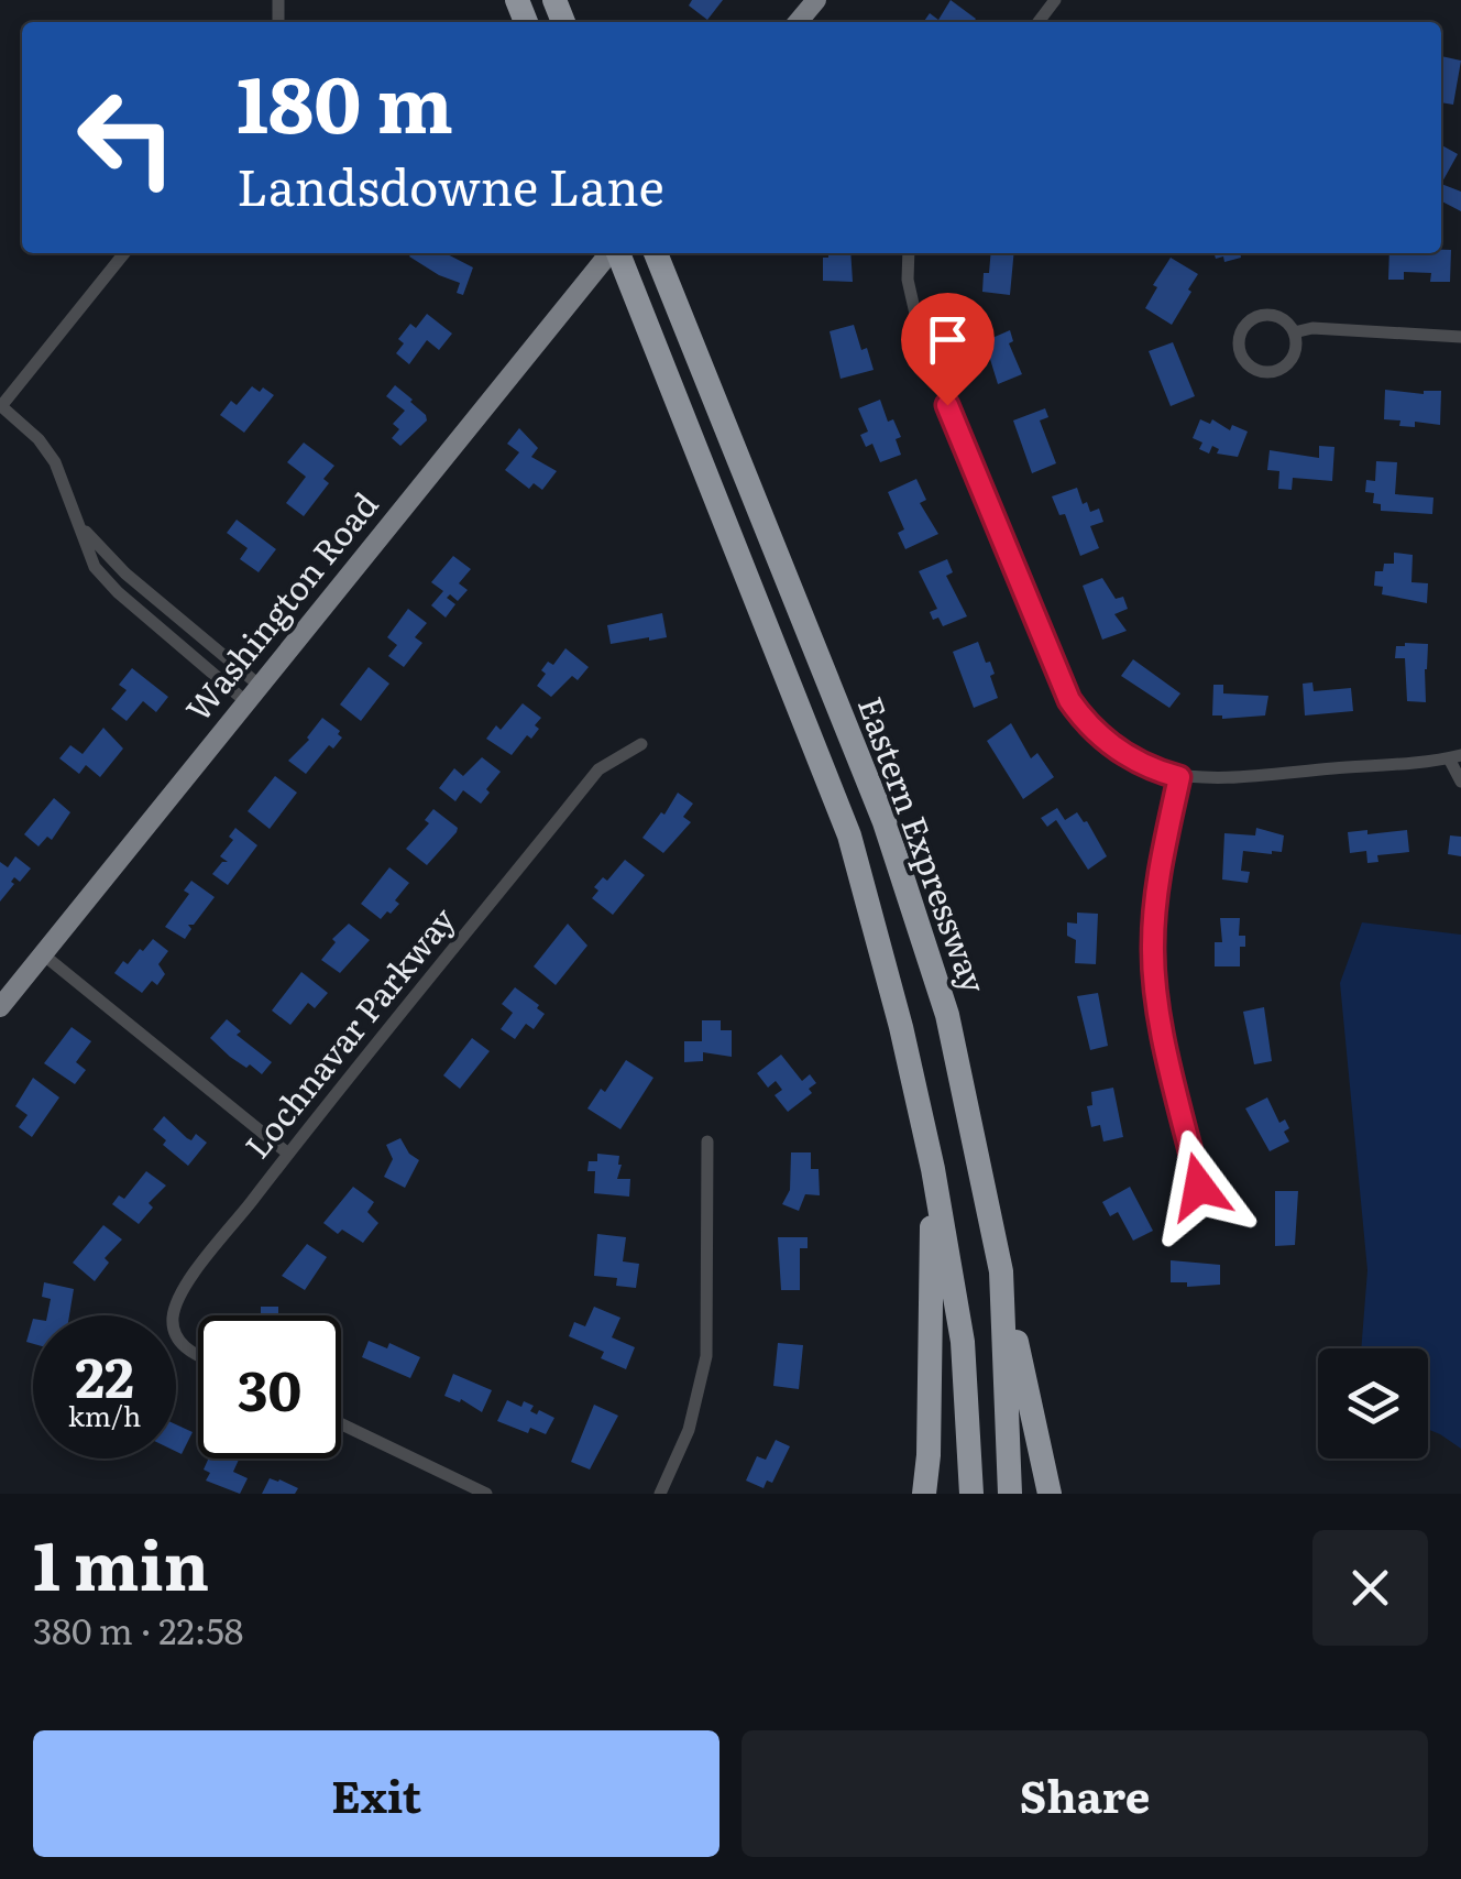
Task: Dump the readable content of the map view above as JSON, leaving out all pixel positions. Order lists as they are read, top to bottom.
{
  "streets": {
    "highway": ["Eastern Expressway"],
    "main road": ["Washington Road"],
    "street": ["Lochnavar Parkway"]
  },
  "page": {
    "turn": ["180 m", "Landsdowne Lane"],
    "speed": "22 km/h",
    "limit": "30",
    "heading": ["1 min", "380 m · 22:58"],
    "buttons": ["Exit", "Share"]
  }
}
